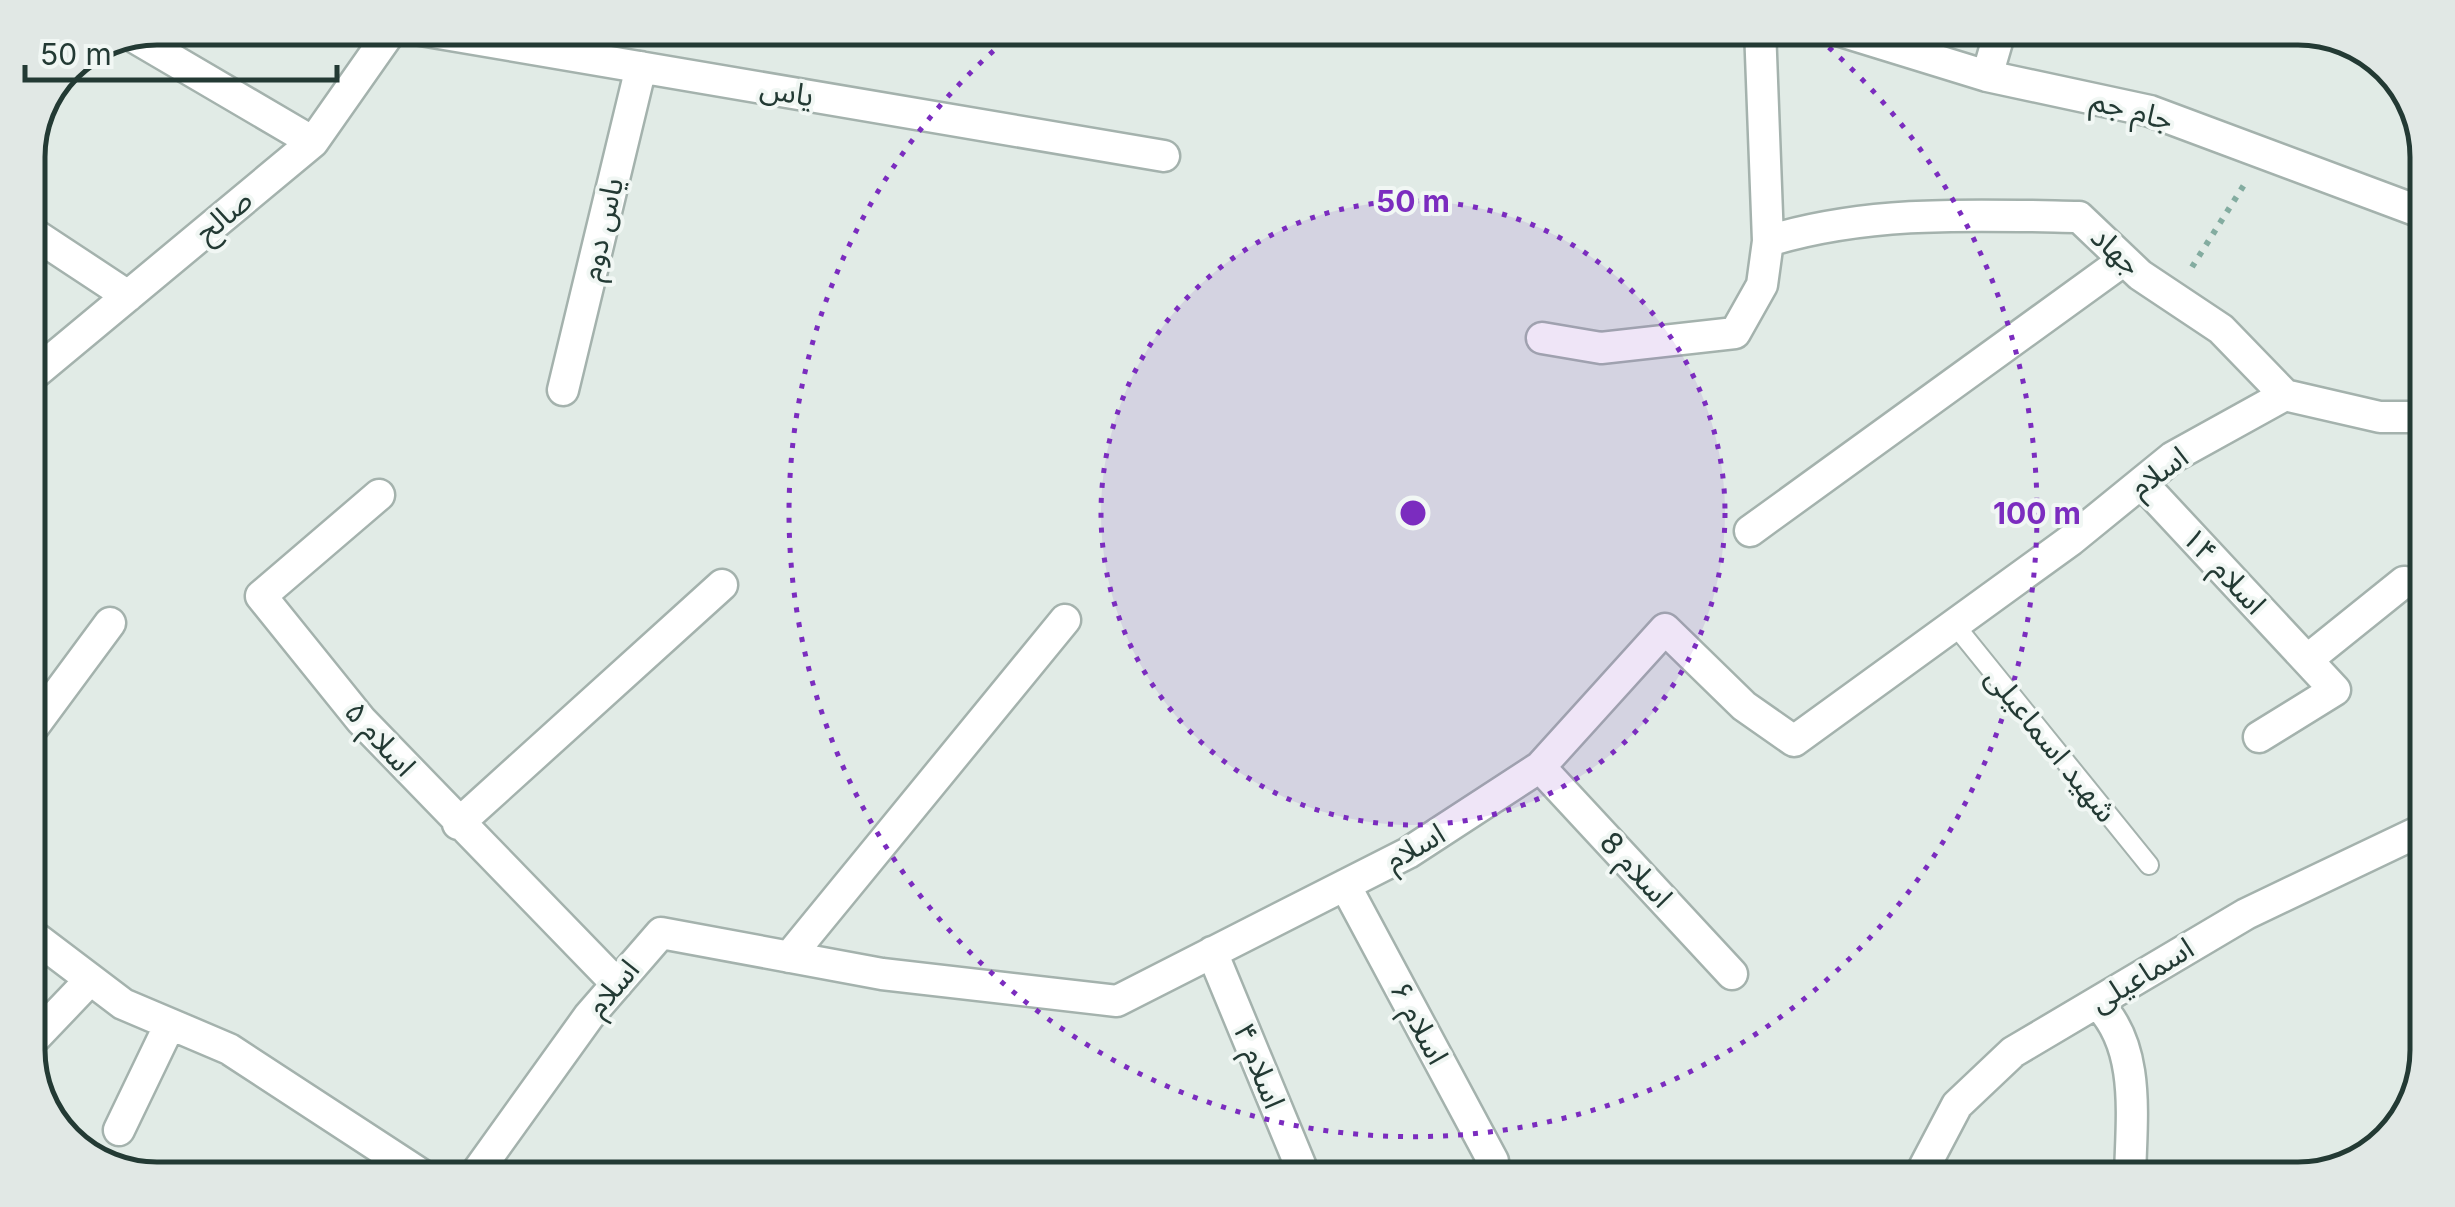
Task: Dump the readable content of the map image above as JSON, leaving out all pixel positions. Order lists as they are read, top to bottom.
{
  "streets": {
    "street": [
      "یاس",
      "جام جم",
      "صالح",
      "یاس دوم",
      "جهاد",
      "اسلام",
      "اسلام ۱۴",
      "اسلام ۵",
      "اسلام 8",
      "اسماعیلی",
      "اسلام ۶",
      "اسلام ۴"
    ],
    "lane": ["شهید اسماعیلی"]
  },
  "crossings": [
    ["یاس", "یاس دوم"],
    ["جهاد", "اسلام"],
    ["اسلام", "اسلام ۱۴"],
    ["اسلام", "اسلام ۵"],
    ["اسلام", "شهید اسماعیلی"],
    ["اسلام", "اسلام 8"],
    ["اسلام", "اسلام ۶"],
    ["اسلام", "اسلام ۴"]
  ],
  "scale_bar": "50 m",
  "rings": ["50 m", "100 m"]
}
